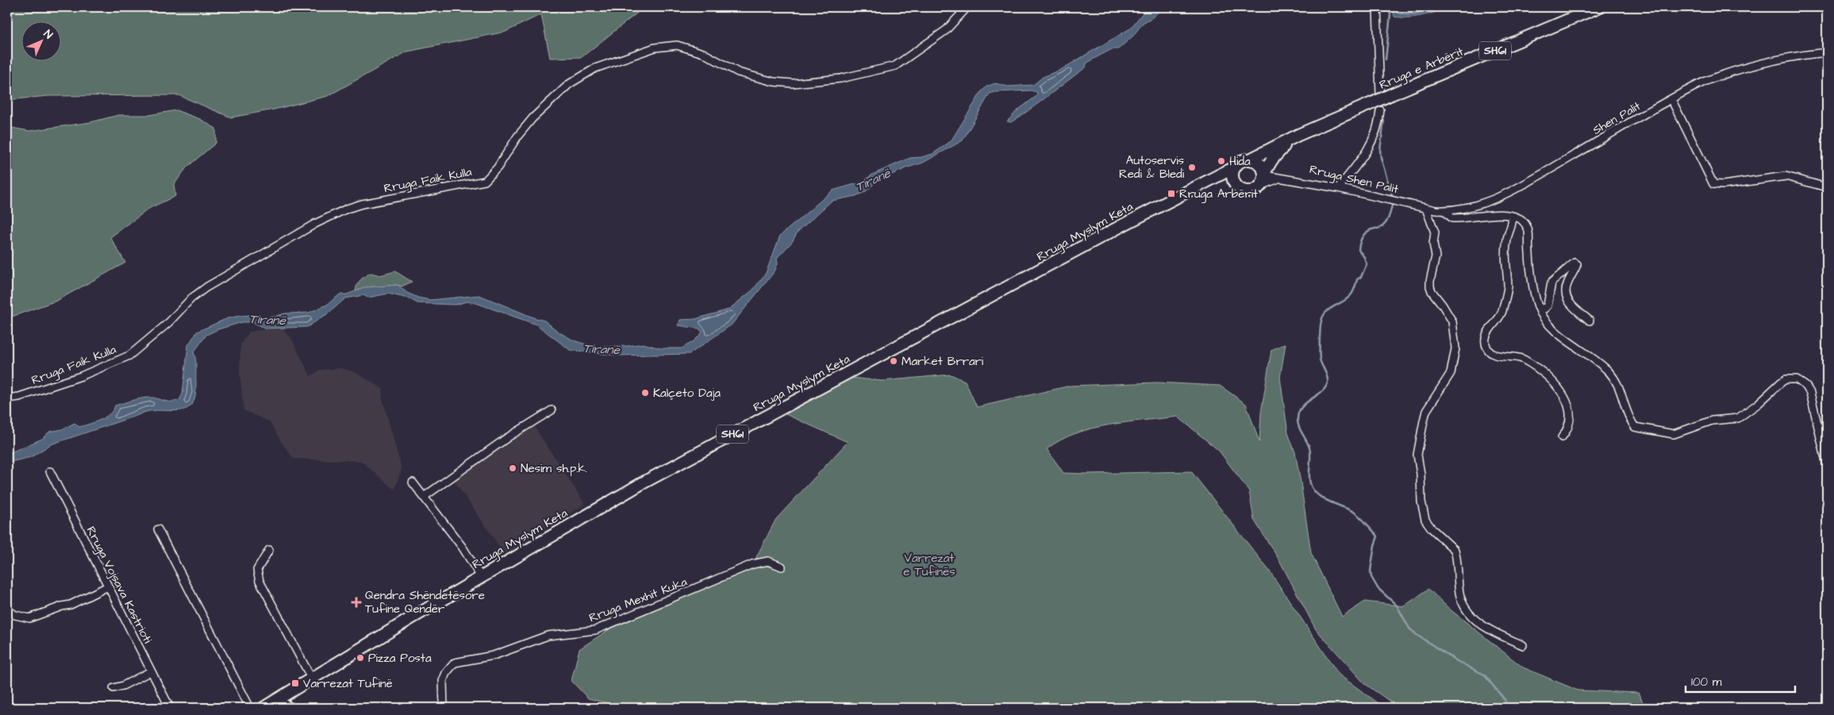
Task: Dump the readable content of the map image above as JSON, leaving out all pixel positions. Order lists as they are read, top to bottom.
{
  "streets": {
    "main road": ["SH61", "Rruga e Arbërit", "Rruga Myslym Keta"],
    "street": [
      "Shen Palit",
      "Rruga Shen Palit",
      "Rruga Faik Kulla",
      "Rruga Vojsava Kastrioti",
      "Rruga Mexhit Kuka"
    ]
  },
  "crossings": [
    ["SH61", "Rruga e Arbërit"],
    ["SH61", "Rruga Shen Palit"],
    ["SH61", "Rruga Myslym Keta"],
    ["Rruga e Arbërit", "Rruga Shen Palit"],
    ["Rruga e Arbërit", "Rruga Myslym Keta"],
    ["Shen Palit", "Rruga Shen Palit"],
    ["Rruga Shen Palit", "Rruga Myslym Keta"]
  ],
  "water": ["Tiranë"],
  "parks": ["Varrezat e Tufinës"],
  "places": {
    "other": [
      "Hida",
      "Autoservis Redi & Bledi",
      "Market Brrari",
      "Kalçeto Daja",
      "Nesim sh.p.k.",
      "Pizza Posta"
    ],
    "transit": ["Rruga Arbërit", "Varrezat Tufinë"],
    "health": ["Qendra Shëndetësore Tufine Qendër"]
  },
  "scale_bar": "100 m",
  "north": "top right"
}
